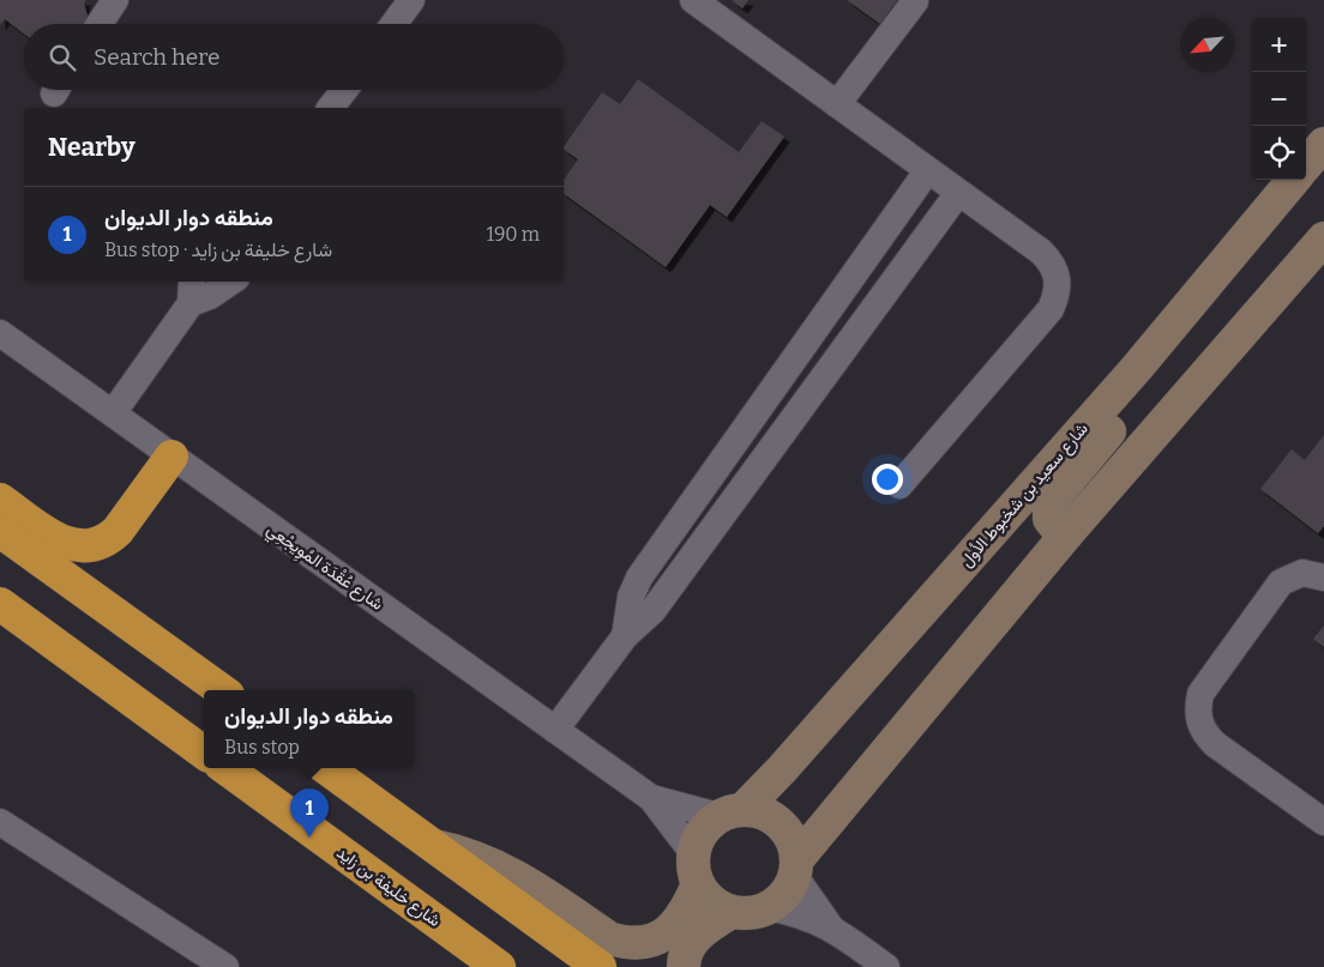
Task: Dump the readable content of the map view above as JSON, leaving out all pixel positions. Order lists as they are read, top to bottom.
{
  "streets": {
    "highway": ["شارع خليفة بن زايد"],
    "main road": ["شارع سعيد بن شخبوط الأول"],
    "street": ["شارع عُقْدَة المُوِيجْعِي"]
  },
  "crossings": [
    ["شارع سعيد بن شخبوط الأول", "شارع عُقْدَة المُوِيجْعِي"]
  ],
  "north": "bottom left",
  "page": {
    "map_buttons": ["+", "−"],
    "search": "Search here",
    "heading": "Nearby",
    "list": [
      {
        "mark": "1",
        "name": "منطقه دوار الديوان",
        "note": "Bus stop · شارع خليفة بن زايد",
        "value": "190 m"
      }
    ],
    "popup": ["منطقه دوار الديوان", "Bus stop"],
    "pins": "1"
  }
}
